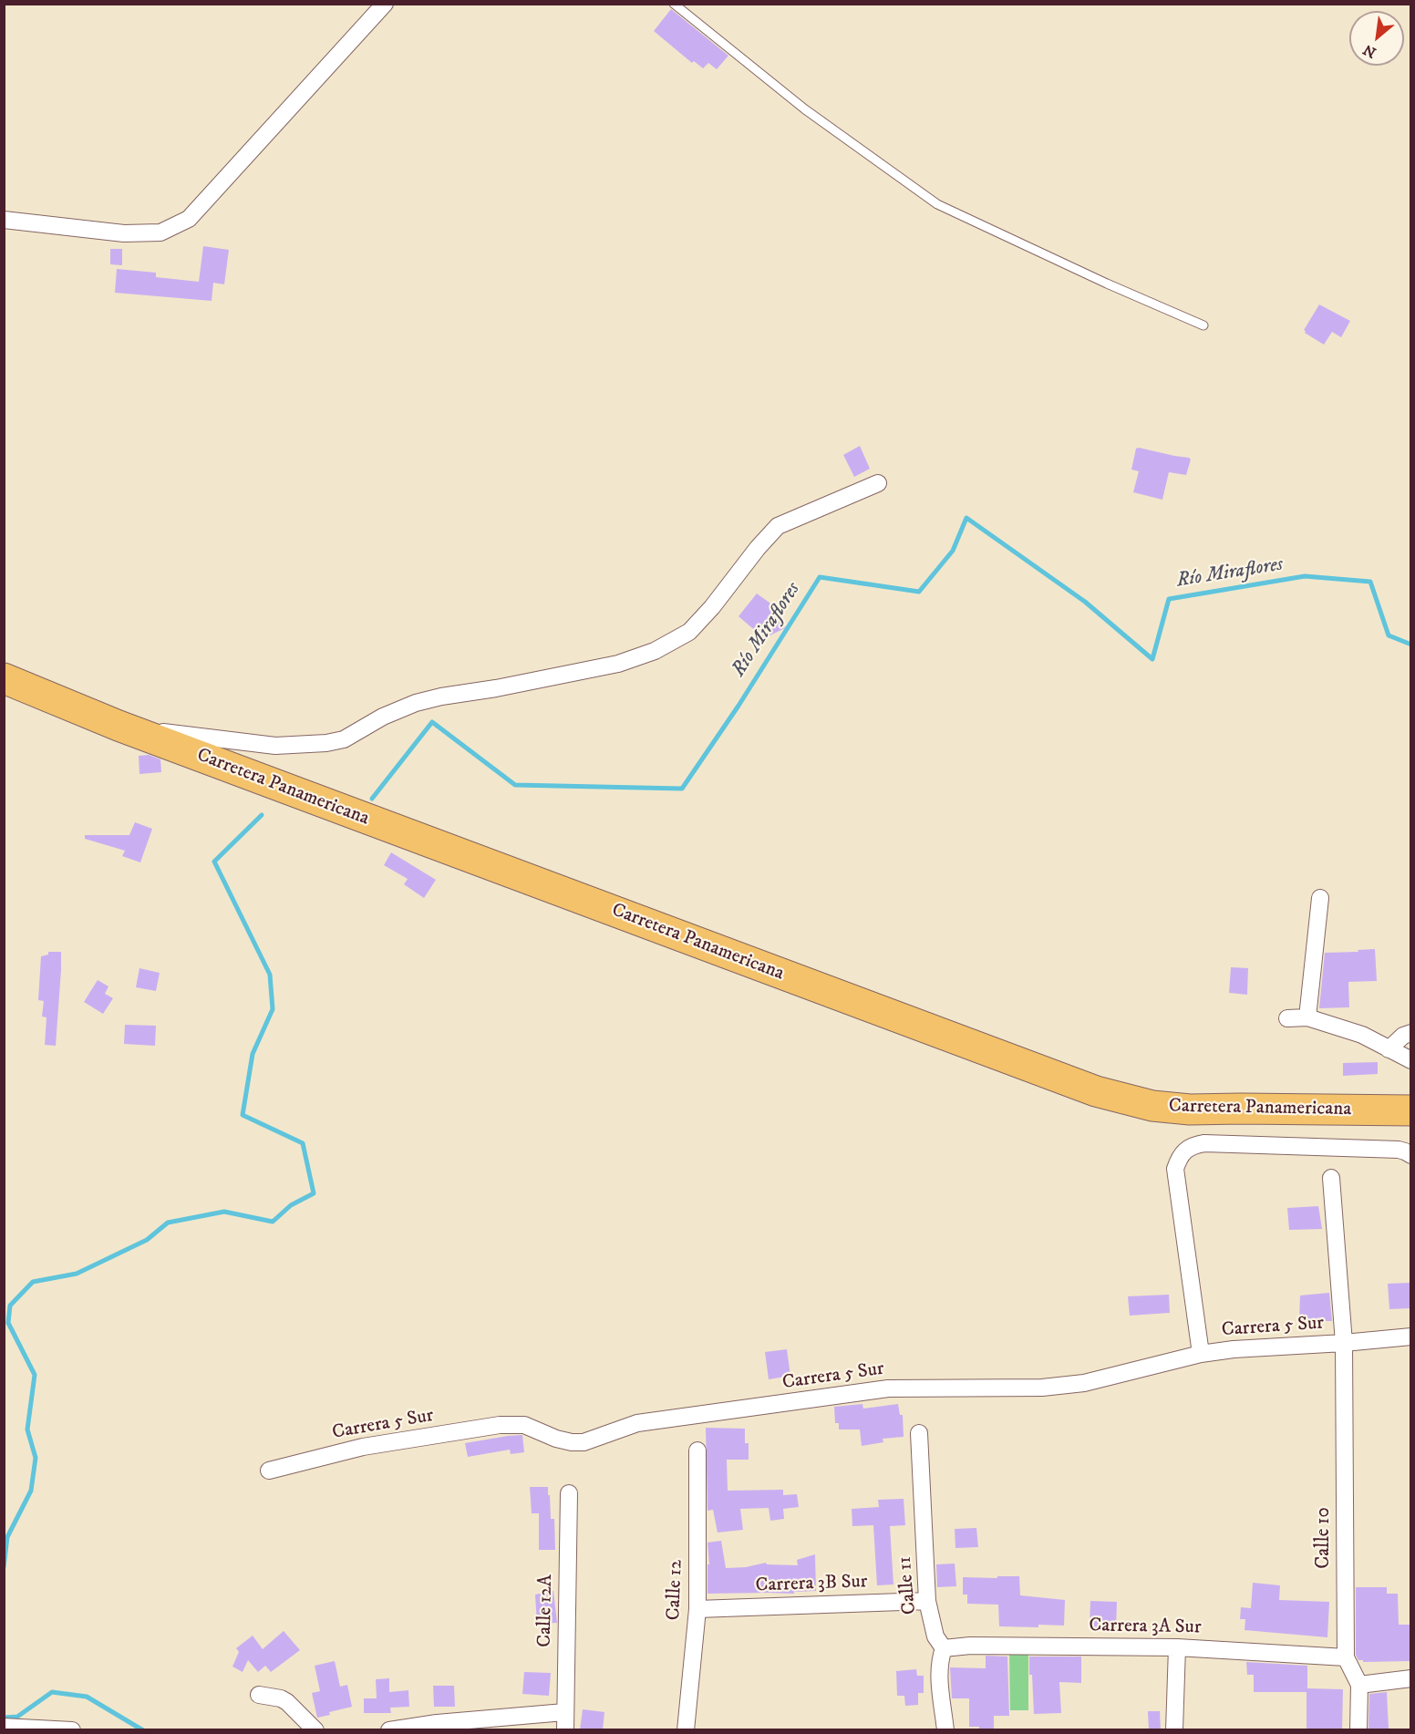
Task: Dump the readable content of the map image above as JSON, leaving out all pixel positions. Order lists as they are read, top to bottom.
{
  "streets": {
    "highway": ["Carretera Panamericana"],
    "street": [
      "Carrera 5 Sur",
      "Calle 10",
      "Carrera 3B Sur",
      "Calle 11",
      "Calle 12",
      "Calle 12A",
      "Carrera 3A Sur"
    ]
  },
  "crossings": [
    ["Carrera 5 Sur", "Calle 10"],
    ["Calle 10", "Carrera 3A Sur"],
    ["Carrera 3B Sur", "Calle 11"],
    ["Carrera 3B Sur", "Calle 12"],
    ["Calle 11", "Carrera 3A Sur"]
  ],
  "water": ["Río Miraflores"],
  "north": "bottom left"
}
